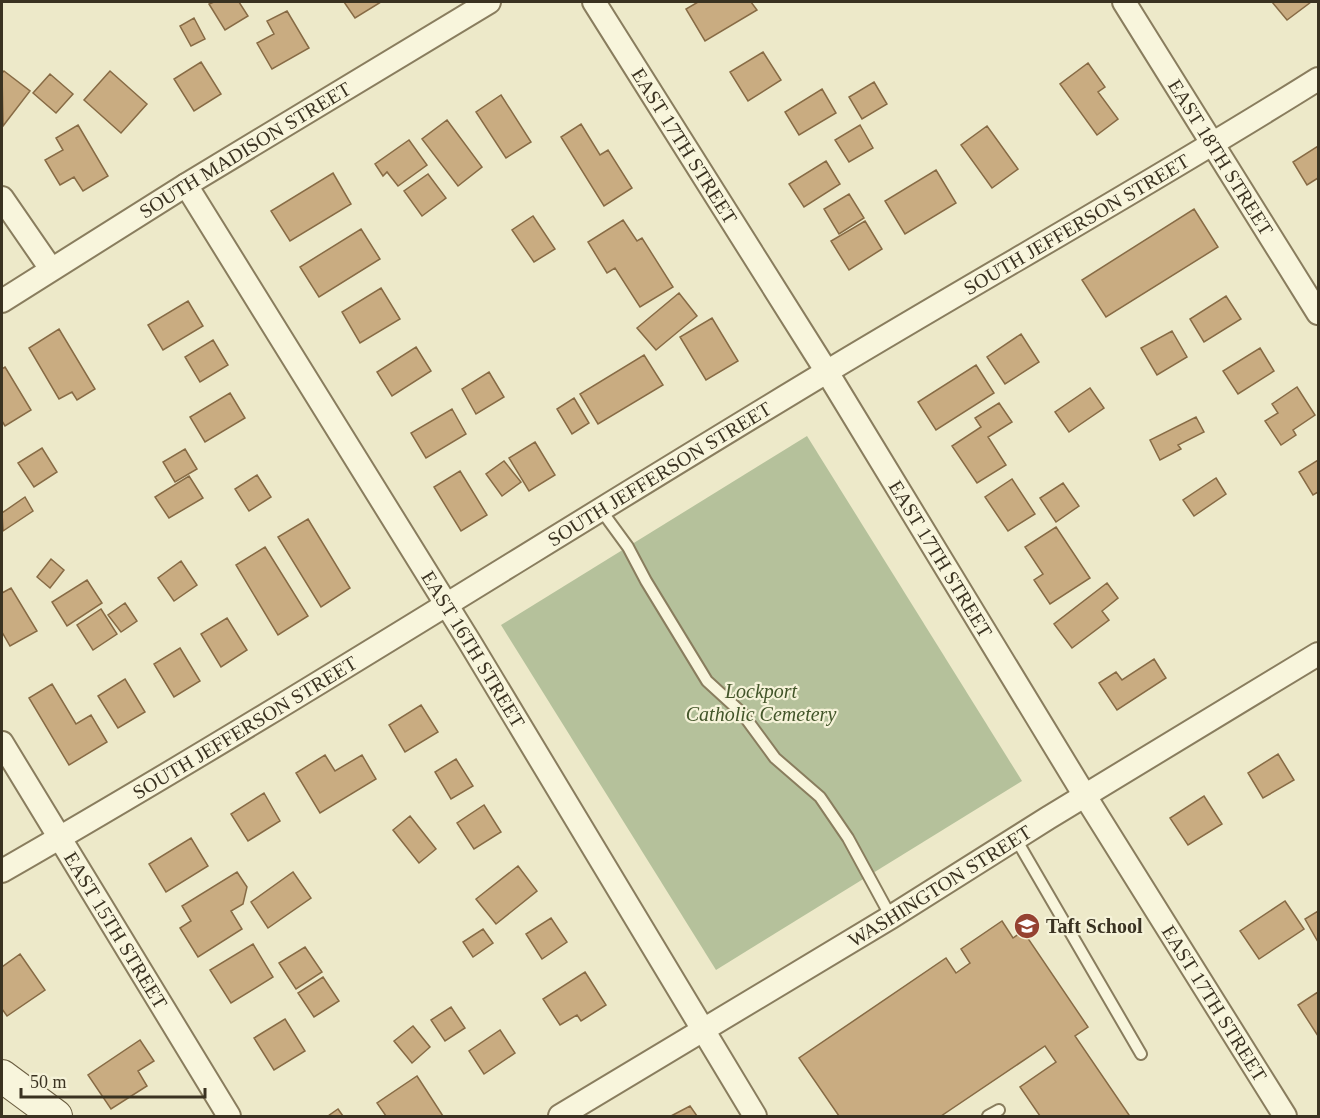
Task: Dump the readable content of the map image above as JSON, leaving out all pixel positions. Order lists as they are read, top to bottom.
{
  "streets": {
    "street": [
      "EAST 17TH STREET",
      "SOUTH MADISON STREET",
      "EAST 18TH STREET",
      "SOUTH JEFFERSON STREET",
      "EAST 16TH STREET",
      "WASHINGTON STREET",
      "EAST 15TH STREET"
    ]
  },
  "crossings": [
    ["EAST 17TH STREET", "SOUTH JEFFERSON STREET"],
    ["EAST 17TH STREET", "WASHINGTON STREET"],
    ["SOUTH MADISON STREET", "EAST 16TH STREET"],
    ["EAST 18TH STREET", "SOUTH JEFFERSON STREET"],
    ["SOUTH JEFFERSON STREET", "EAST 16TH STREET"],
    ["SOUTH JEFFERSON STREET", "EAST 15TH STREET"],
    ["EAST 16TH STREET", "WASHINGTON STREET"]
  ],
  "parks": ["Lockport Catholic Cemetery"],
  "places": {
    "school or university": ["Taft School"]
  },
  "scale_bar": "50 m"
}
